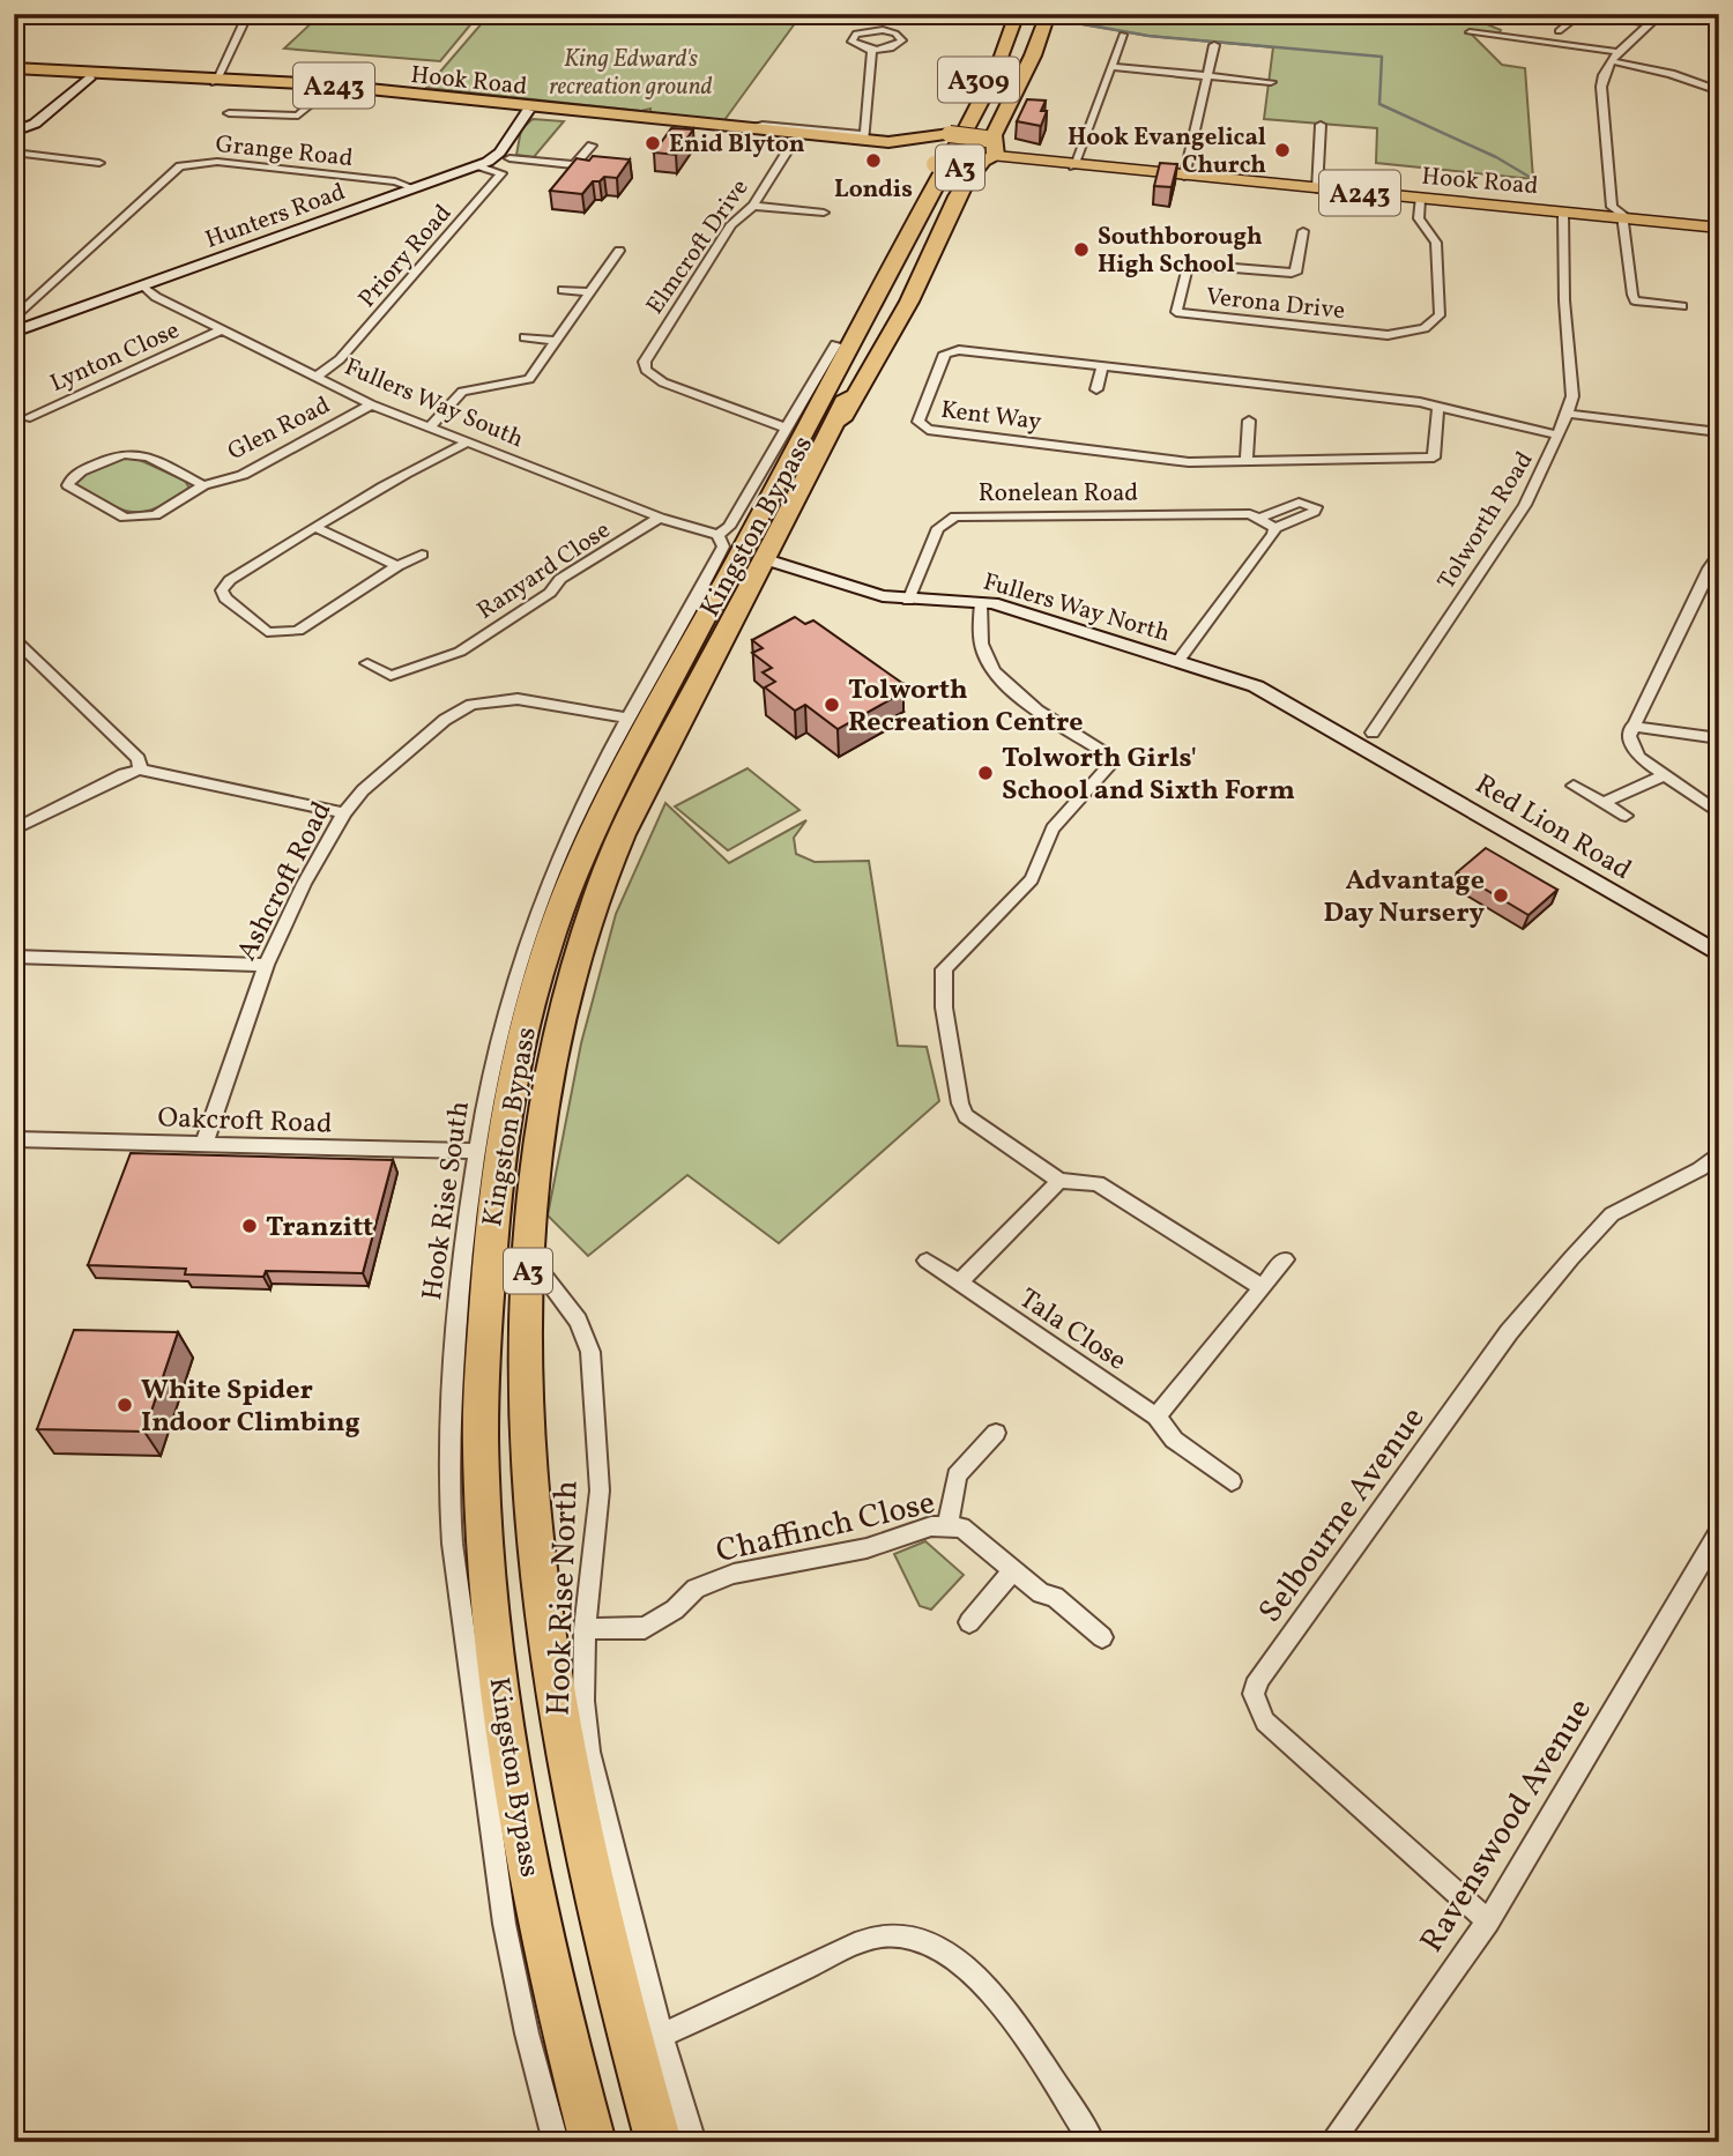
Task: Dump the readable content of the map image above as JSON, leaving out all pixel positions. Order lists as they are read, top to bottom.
{
  "streets": {
    "highway": [
      "Hook Road",
      "A309",
      "A243",
      "A3",
      "Kingston Bypass"
    ],
    "street": [
      "Grange Road",
      "Hunters Road",
      "Elmcroft Drive",
      "Priory Road",
      "Verona Drive",
      "Lynton Close",
      "Fullers Way South",
      "Kent Way",
      "Glen Road",
      "Ronelean Road",
      "Tolworth Road",
      "Ranyard Close",
      "Fullers Way North",
      "Red Lion Road",
      "Ashcroft Road",
      "Oakcroft Road",
      "Hook Rise South",
      "Tala Close",
      "Selbourne Avenue",
      "Chaffinch Close",
      "Hook Rise North",
      "Ravenswood Avenue"
    ]
  },
  "crossings": [
    ["Hook Road", "A309"],
    ["Hook Road", "A243"],
    ["Hook Road", "Elmcroft Drive"],
    ["Hook Road", "Verona Drive"],
    ["Hook Road", "Tolworth Road"],
    ["A309", "A243"],
    ["A243", "Elmcroft Drive"],
    ["Grange Road", "Hunters Road"],
    ["A3", "Kingston Bypass"],
    ["Hunters Road", "Priory Road"],
    ["Hunters Road", "Fullers Way South"],
    ["Elmcroft Drive", "Hook Rise South"],
    ["Priory Road", "Fullers Way South"],
    ["Lynton Close", "Fullers Way South"],
    ["Fullers Way South", "Glen Road"],
    ["Fullers Way South", "Ranyard Close"],
    ["Fullers Way South", "Hook Rise South"],
    ["Kent Way", "Tolworth Road"],
    ["Ronelean Road", "Fullers Way North"],
    ["Tolworth Road", "Fullers Way North"],
    ["Tolworth Road", "Red Lion Road"],
    ["Kingston Bypass", "Fullers Way North"],
    ["Kingston Bypass", "Hook Rise North"],
    ["Fullers Way North", "Red Lion Road"],
    ["Ashcroft Road", "Oakcroft Road"],
    ["Ashcroft Road", "Hook Rise South"],
    ["Oakcroft Road", "Hook Rise South"],
    ["Selbourne Avenue", "Ravenswood Avenue"],
    ["Chaffinch Close", "Hook Rise North"]
  ],
  "parks": ["King Edward's recreation ground"],
  "places": [
    "Enid Blyton",
    "Hook Evangelical Church",
    "Londis",
    "Southborough High School",
    "Tolworth Recreation Centre",
    "Tolworth Girls' School and Sixth Form",
    "Advantage Day Nursery",
    "Tranzitt",
    "White Spider Indoor Climbing"
  ]
}
